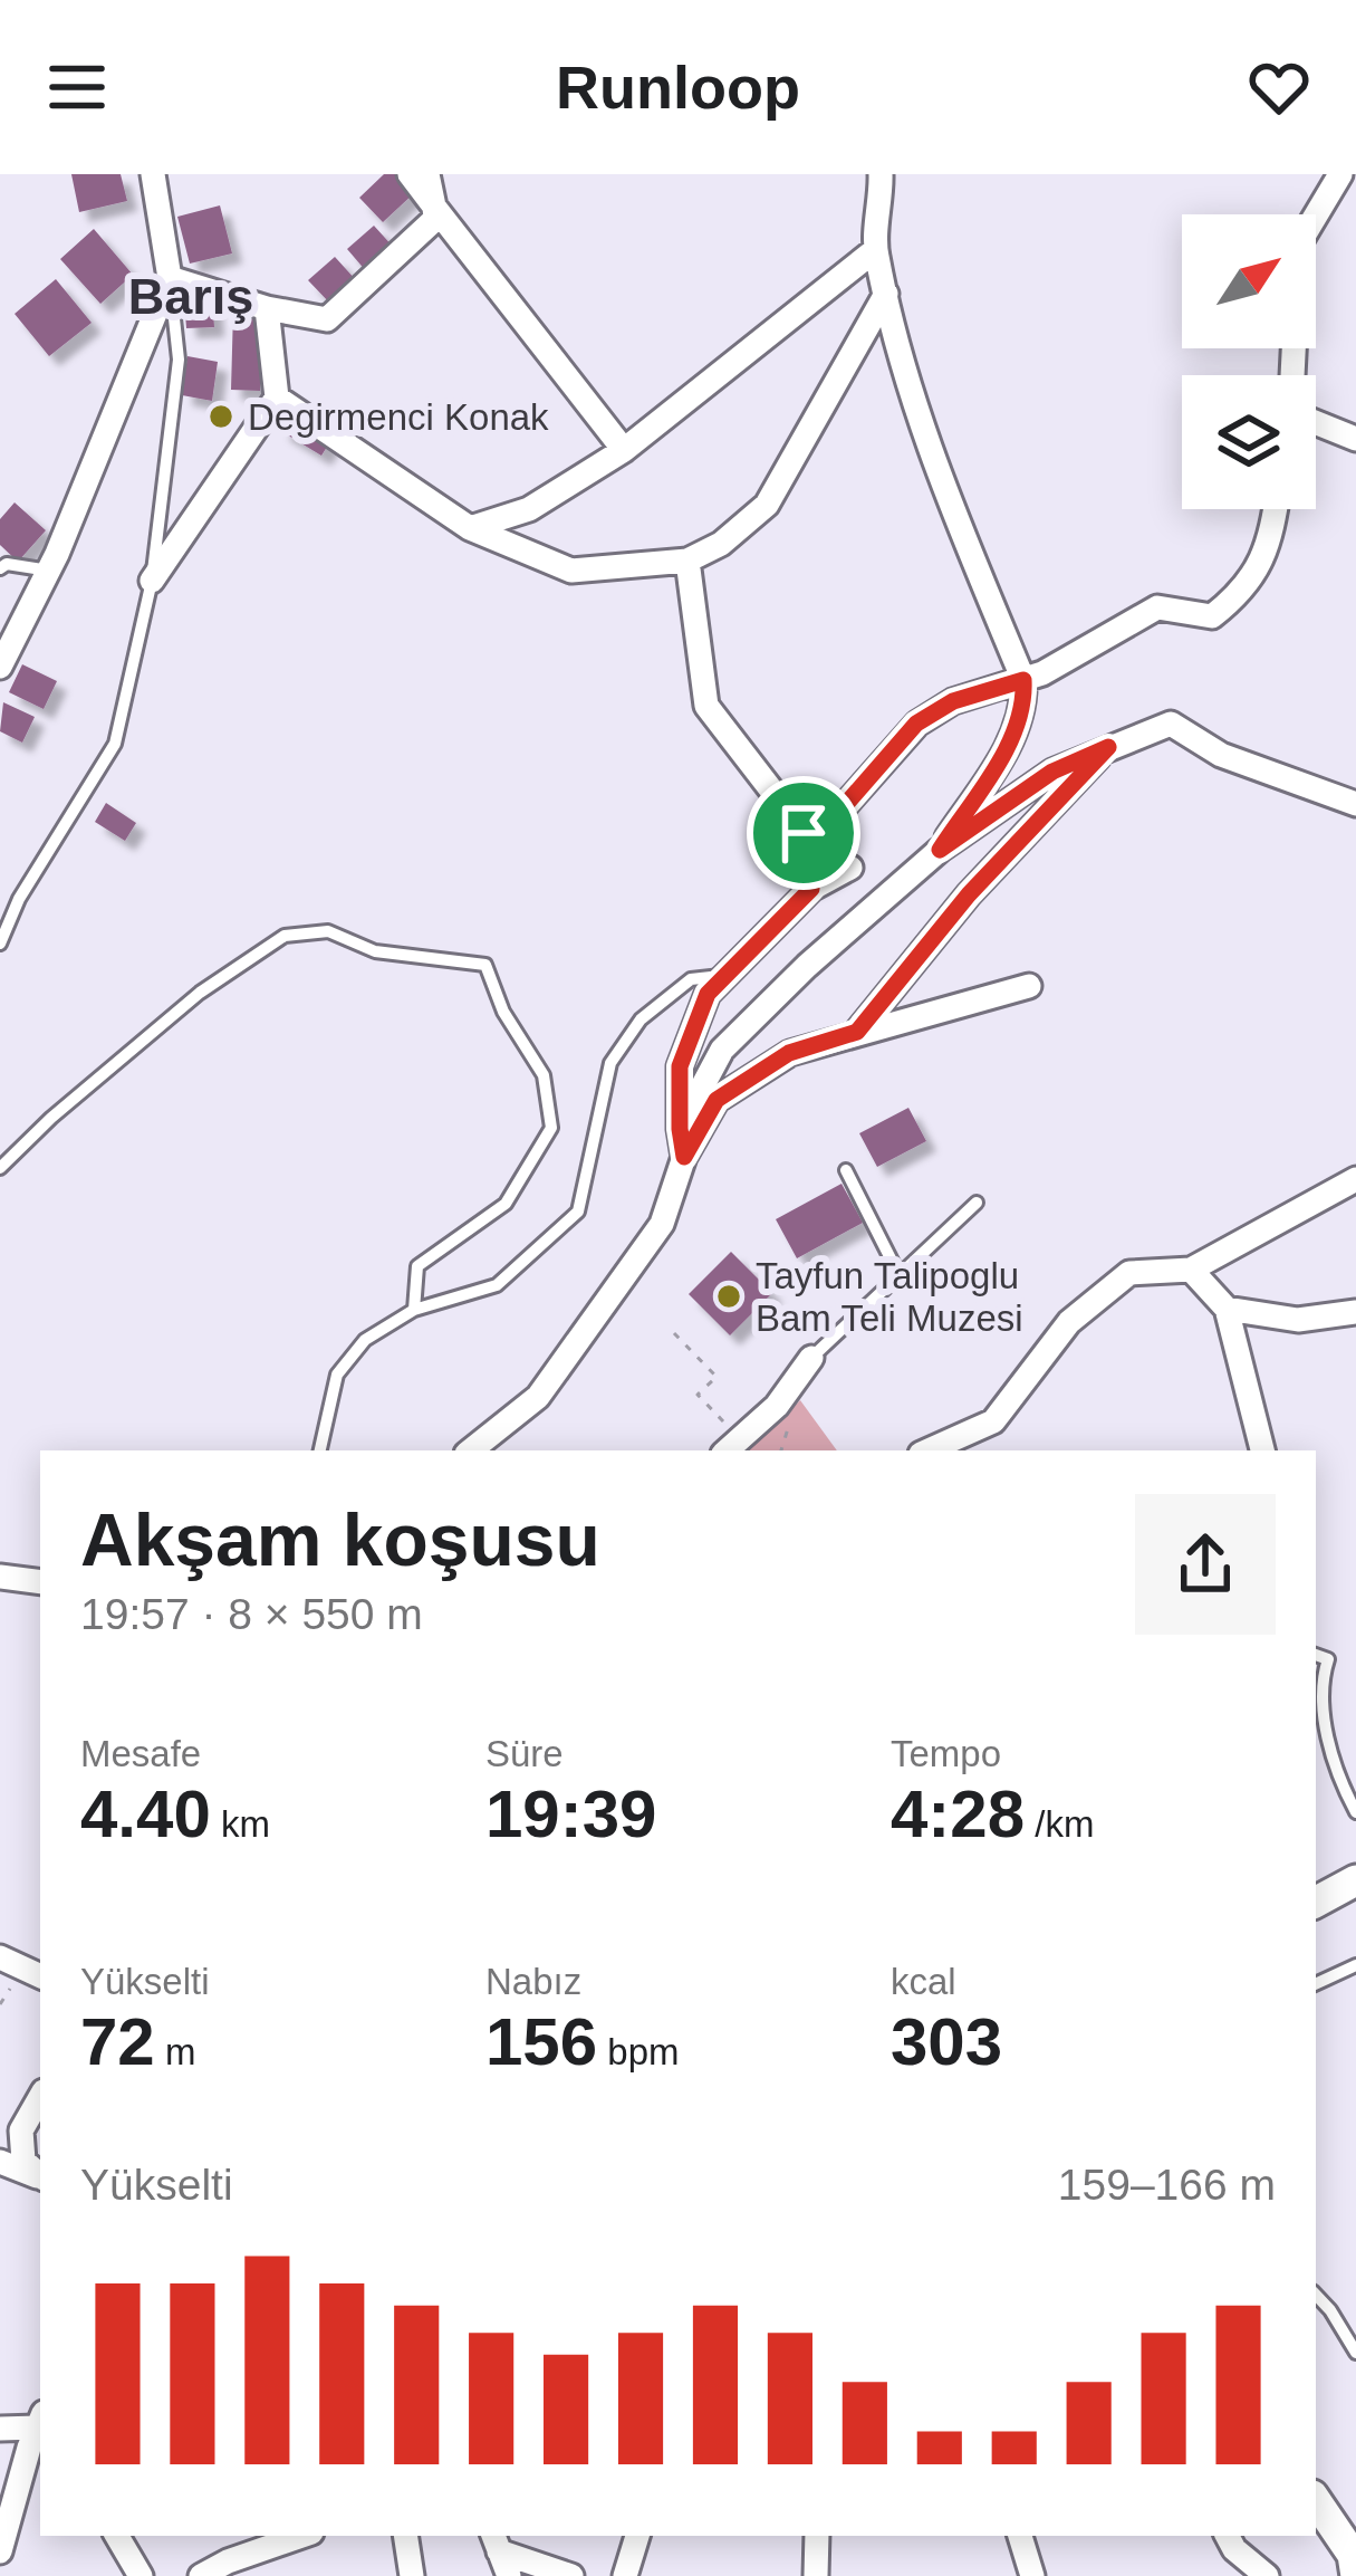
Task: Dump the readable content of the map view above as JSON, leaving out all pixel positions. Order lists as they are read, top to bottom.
{
  "districts": ["Barış"],
  "places": ["Degirmenci Konak", "Tayfun Talipoglu Bam Teli Muzesi"],
  "north": "top right",
  "page": {
    "header": "Runloop",
    "heading": ["Akşam koşusu", "19:57 · 8 × 550 m"],
    "stats": [
      ["Mesafe", "4.40 km"],
      ["Süre", "19:39"],
      ["Tempo", "4:28 /km"],
      ["Yükselti", "72 m"],
      ["Nabız", "156 bpm"],
      ["kcal", "303"]
    ],
    "chart": ["Yükselti", "159–166 m"]
  }
}
